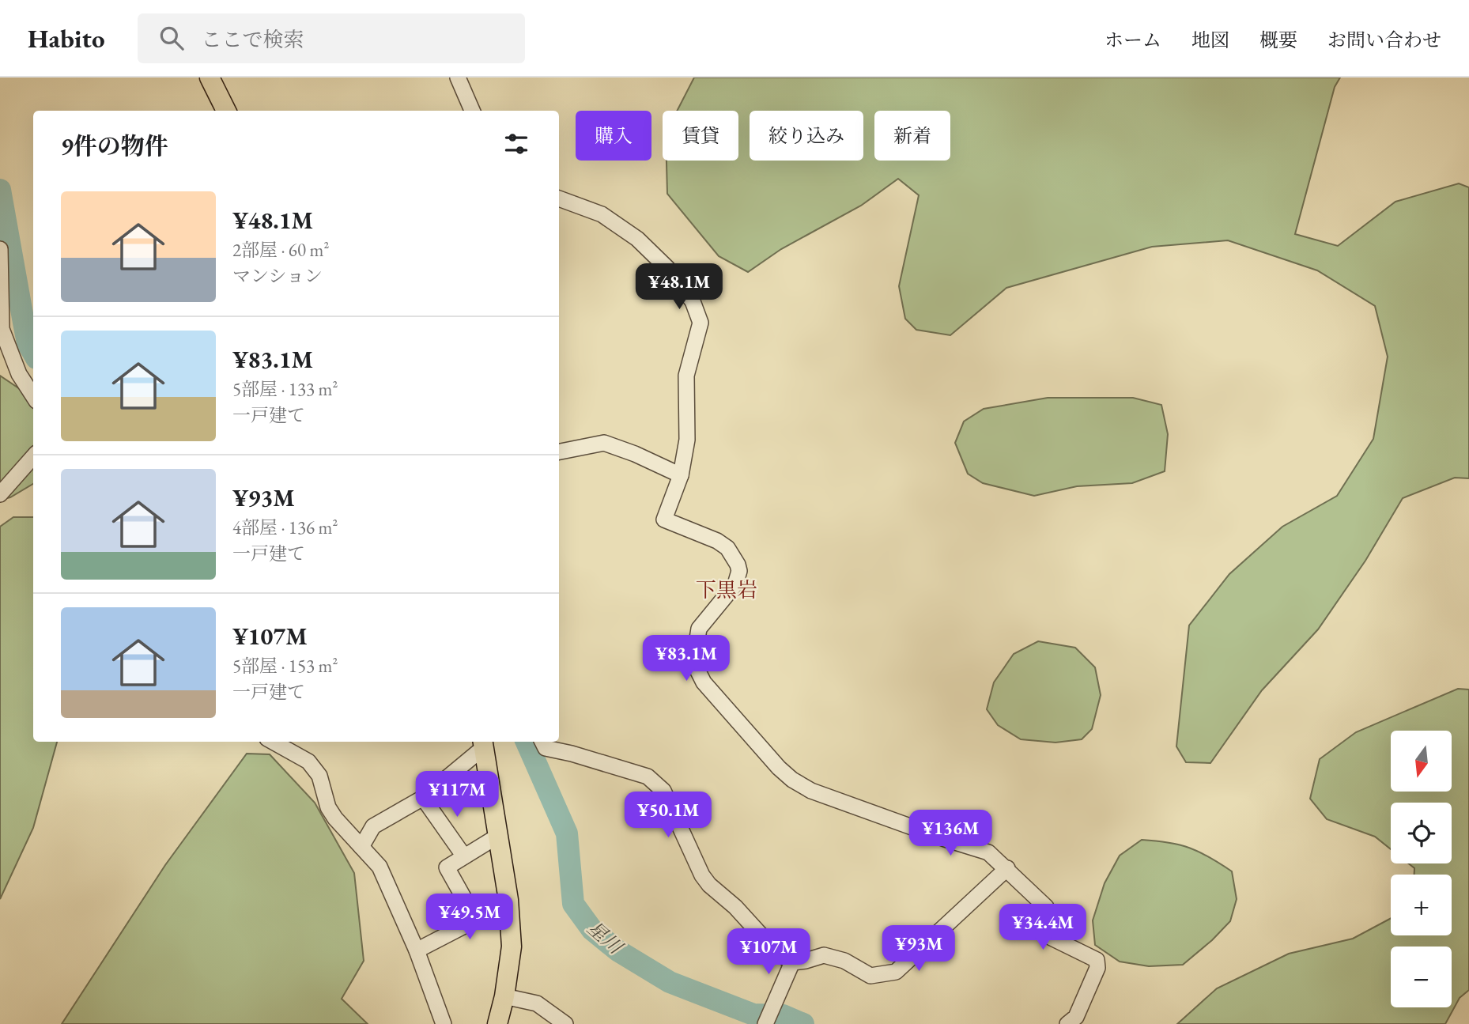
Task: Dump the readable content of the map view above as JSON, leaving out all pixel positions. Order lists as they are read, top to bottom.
{
  "districts": ["下黒岩"],
  "water": ["星川"],
  "north": "bottom",
  "page": {
    "header": "Habito",
    "search": "ここで検索",
    "nav": [
      "ホーム",
      "地図",
      "概要",
      "お問い合わせ"
    ],
    "chip": [
      "購入",
      "賃貸",
      "絞り込み",
      "新着"
    ],
    "heading": "9件の物件",
    "list": [
      {
        "name": "¥48.1M",
        "note": "2部屋 · 60 m² · マンション"
      },
      {
        "name": "¥83.1M",
        "note": "5部屋 · 133 m² · 一戸建て"
      },
      {
        "name": "¥93M",
        "note": "4部屋 · 136 m² · 一戸建て"
      },
      {
        "name": "¥107M",
        "note": "5部屋 · 153 m² · 一戸建て"
      }
    ],
    "price": [
      "¥48.1M",
      "¥83.1M",
      "¥117M",
      "¥50.1M",
      "¥136M",
      "¥49.5M",
      "¥34.4M",
      "¥93M",
      "¥107M"
    ],
    "map_buttons": ["+", "−"]
  }
}
